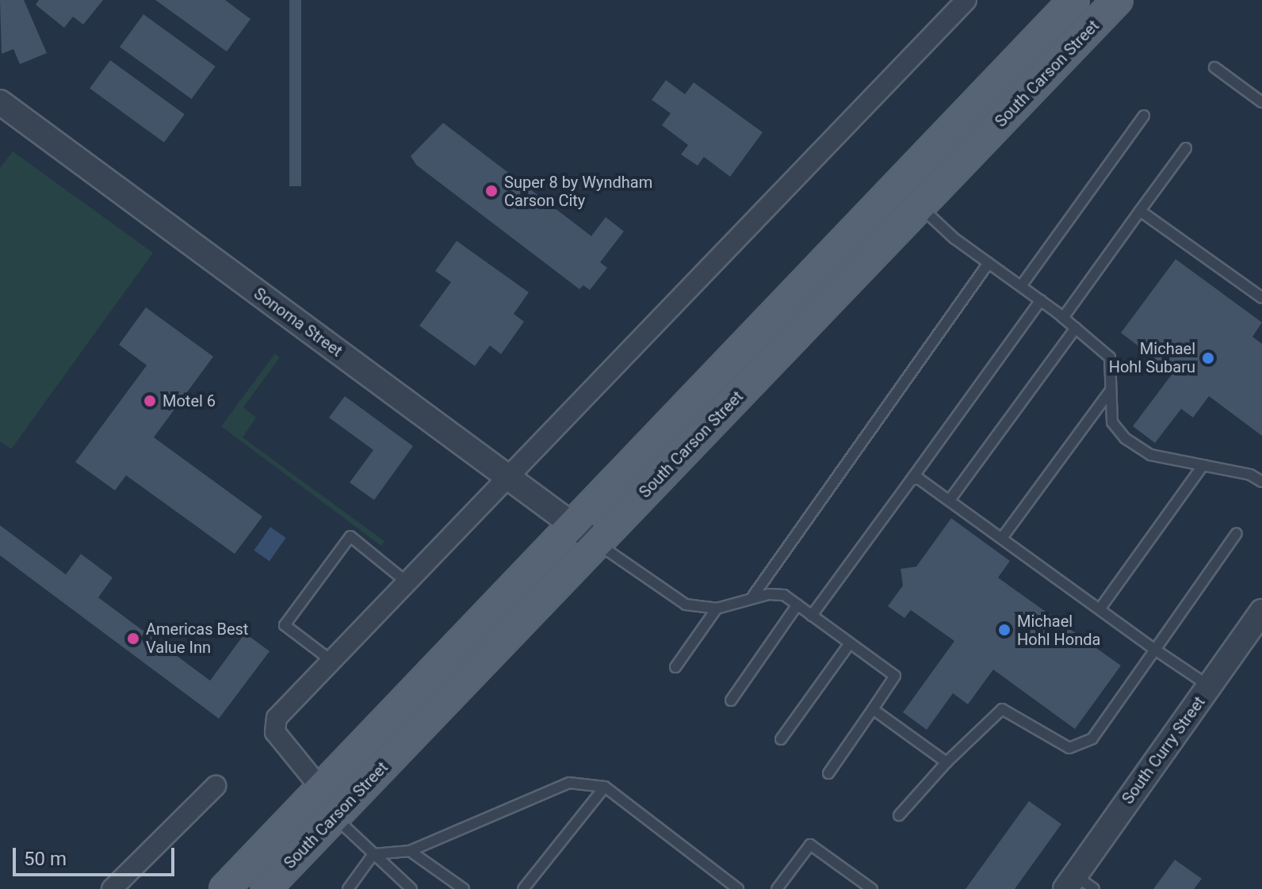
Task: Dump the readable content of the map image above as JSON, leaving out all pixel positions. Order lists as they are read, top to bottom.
{
  "streets": {
    "main road": ["South Carson Street"],
    "street": ["Sonoma Street", "South Curry Street"]
  },
  "crossings": [
    ["South Carson Street", "Sonoma Street"]
  ],
  "places": [
    "Super 8 by Wyndham Carson City",
    "Michael Hohl Subaru",
    "Motel 6",
    "Michael Hohl Honda",
    "Americas Best Value Inn"
  ],
  "scale_bar": "50 m"
}
